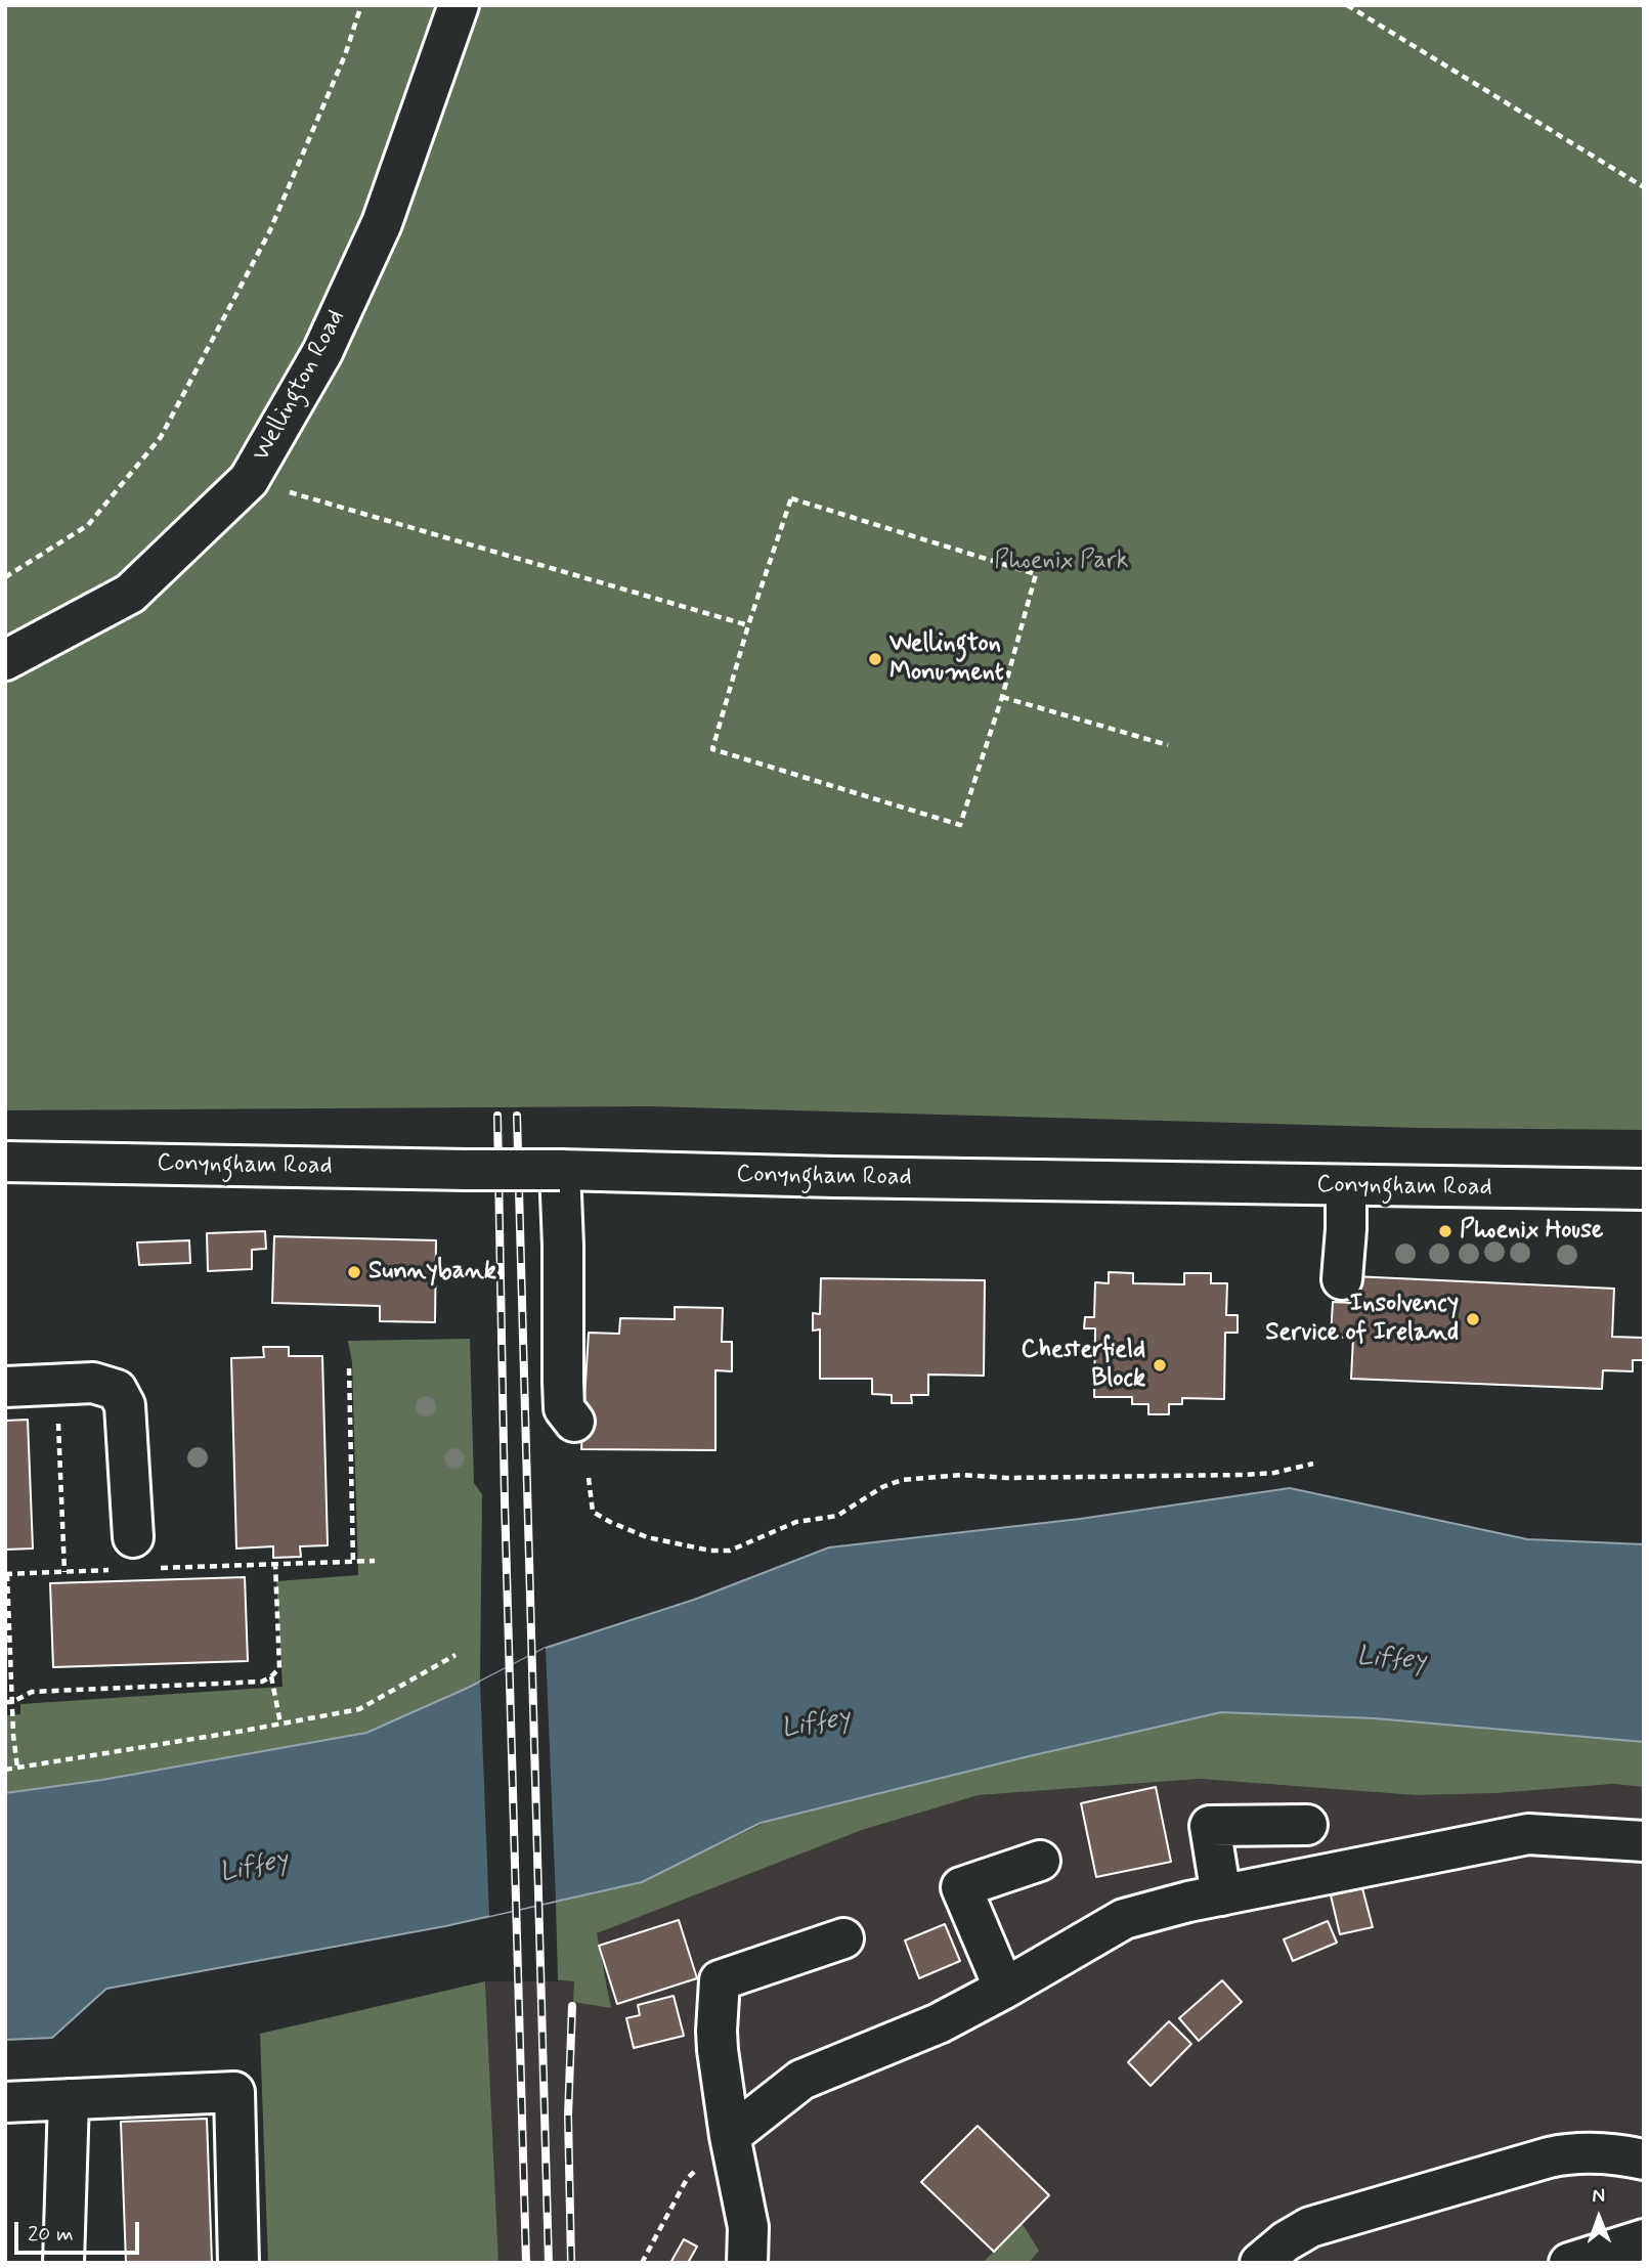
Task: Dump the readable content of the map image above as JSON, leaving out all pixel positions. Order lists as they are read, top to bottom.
{
  "streets": {
    "main road": ["Wellington Road", "Conyngham Road"]
  },
  "water": ["Liffey"],
  "parks": ["Phoenix Park"],
  "places": [
    "Wellington Monument",
    "Phoenix House",
    "Sunnybank",
    "Insolvency Service of Ireland",
    "Chesterfield Block"
  ],
  "scale_bar": "20 m",
  "north": "top"
}
